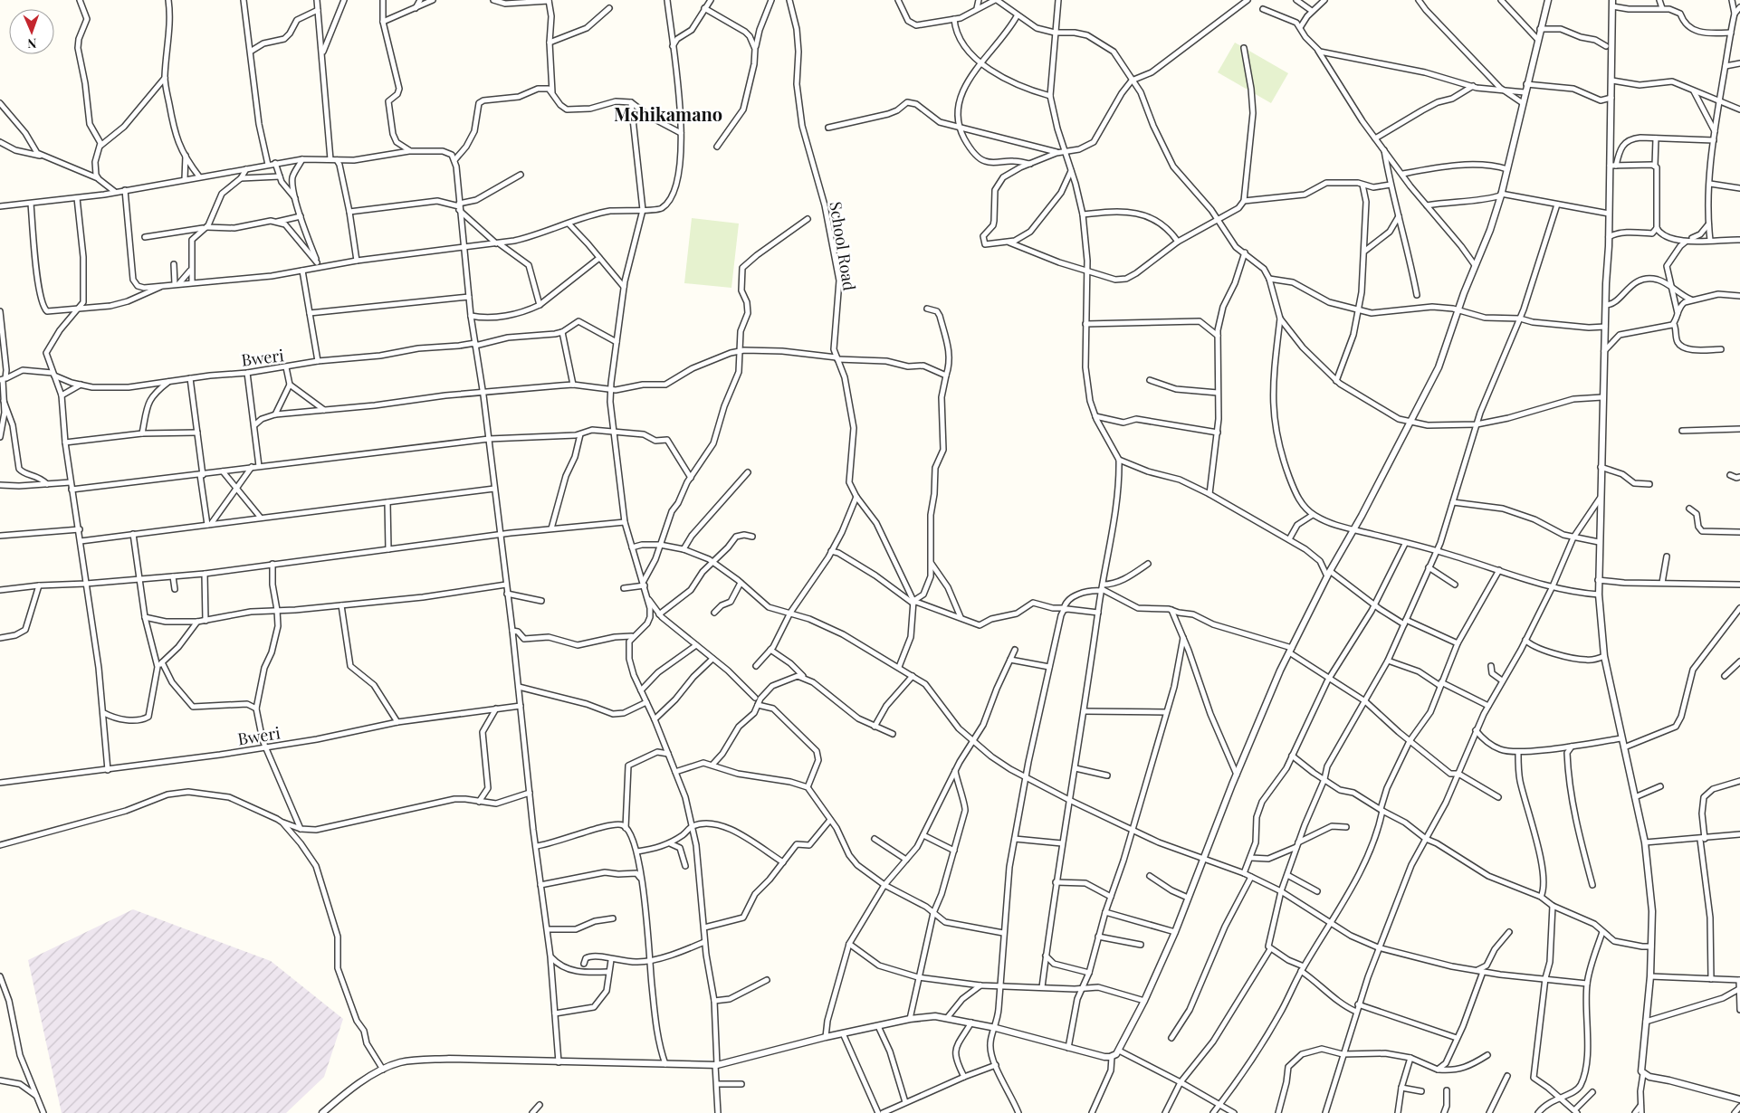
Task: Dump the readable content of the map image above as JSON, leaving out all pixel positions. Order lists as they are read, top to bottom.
{
  "streets": {
    "street": ["School Road", "Bweri"]
  },
  "districts": ["Mshikamano"],
  "north": "bottom"
}
